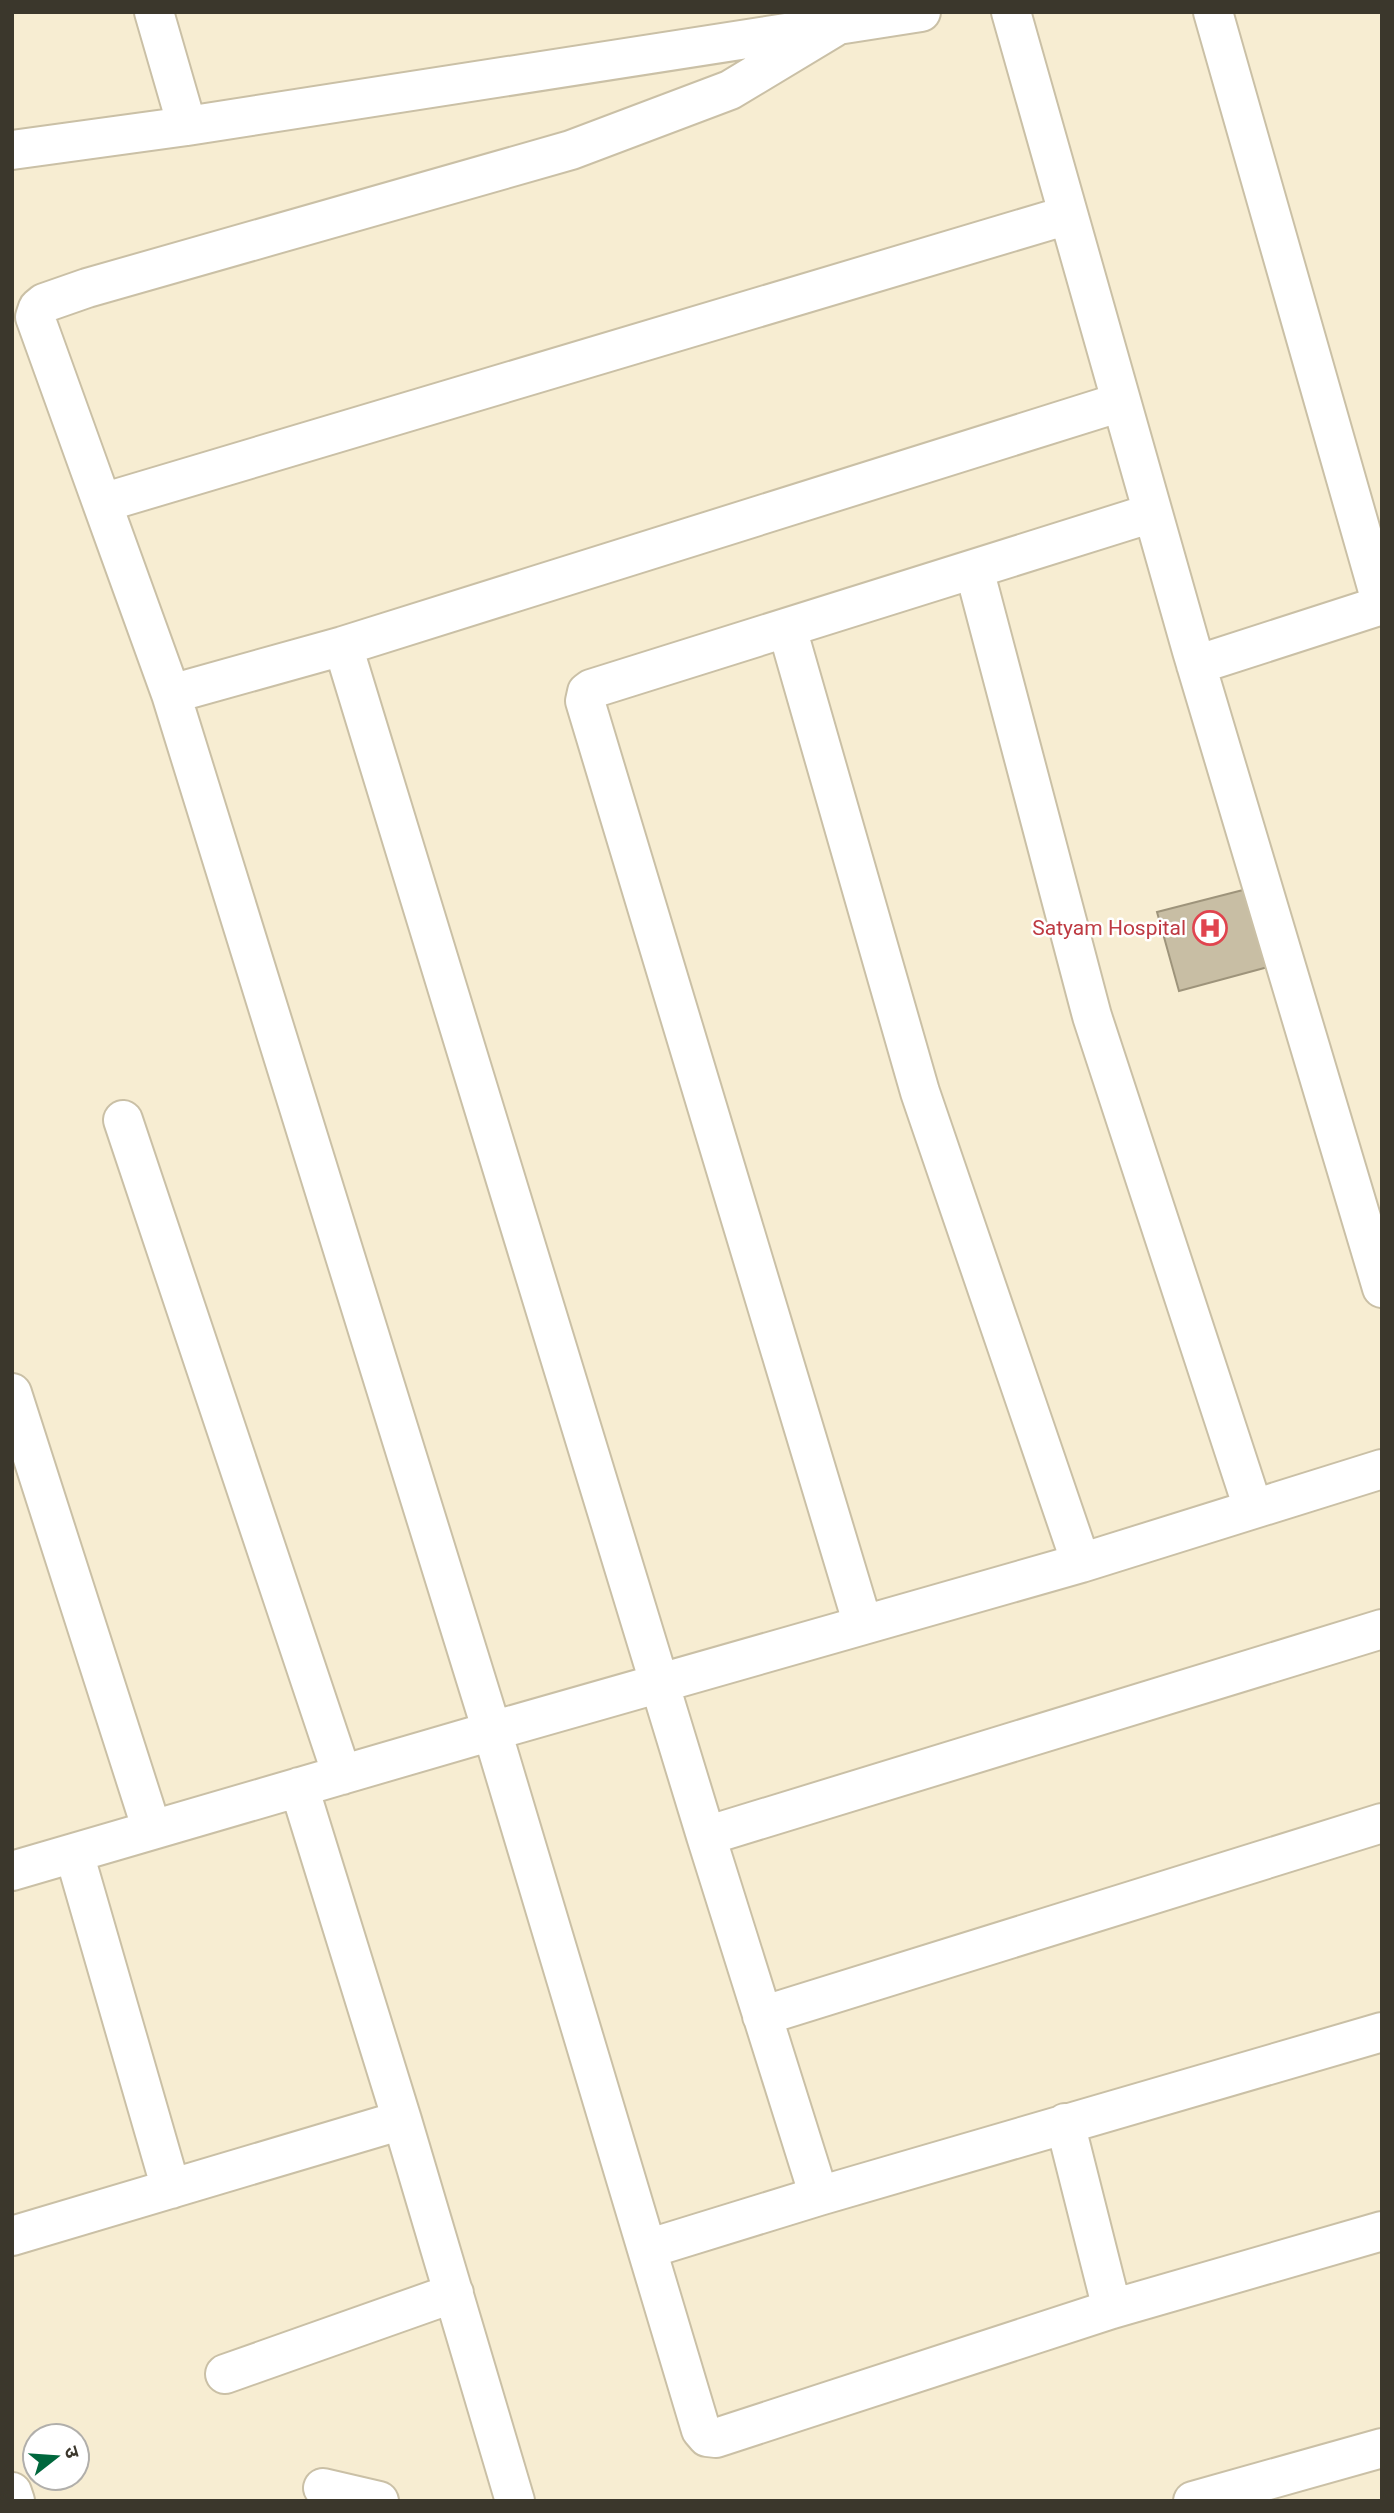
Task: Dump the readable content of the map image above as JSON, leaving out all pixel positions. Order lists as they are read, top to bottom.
{
  "places": {
    "hospital": ["Satyam Hospital"]
  },
  "north": "right"
}
